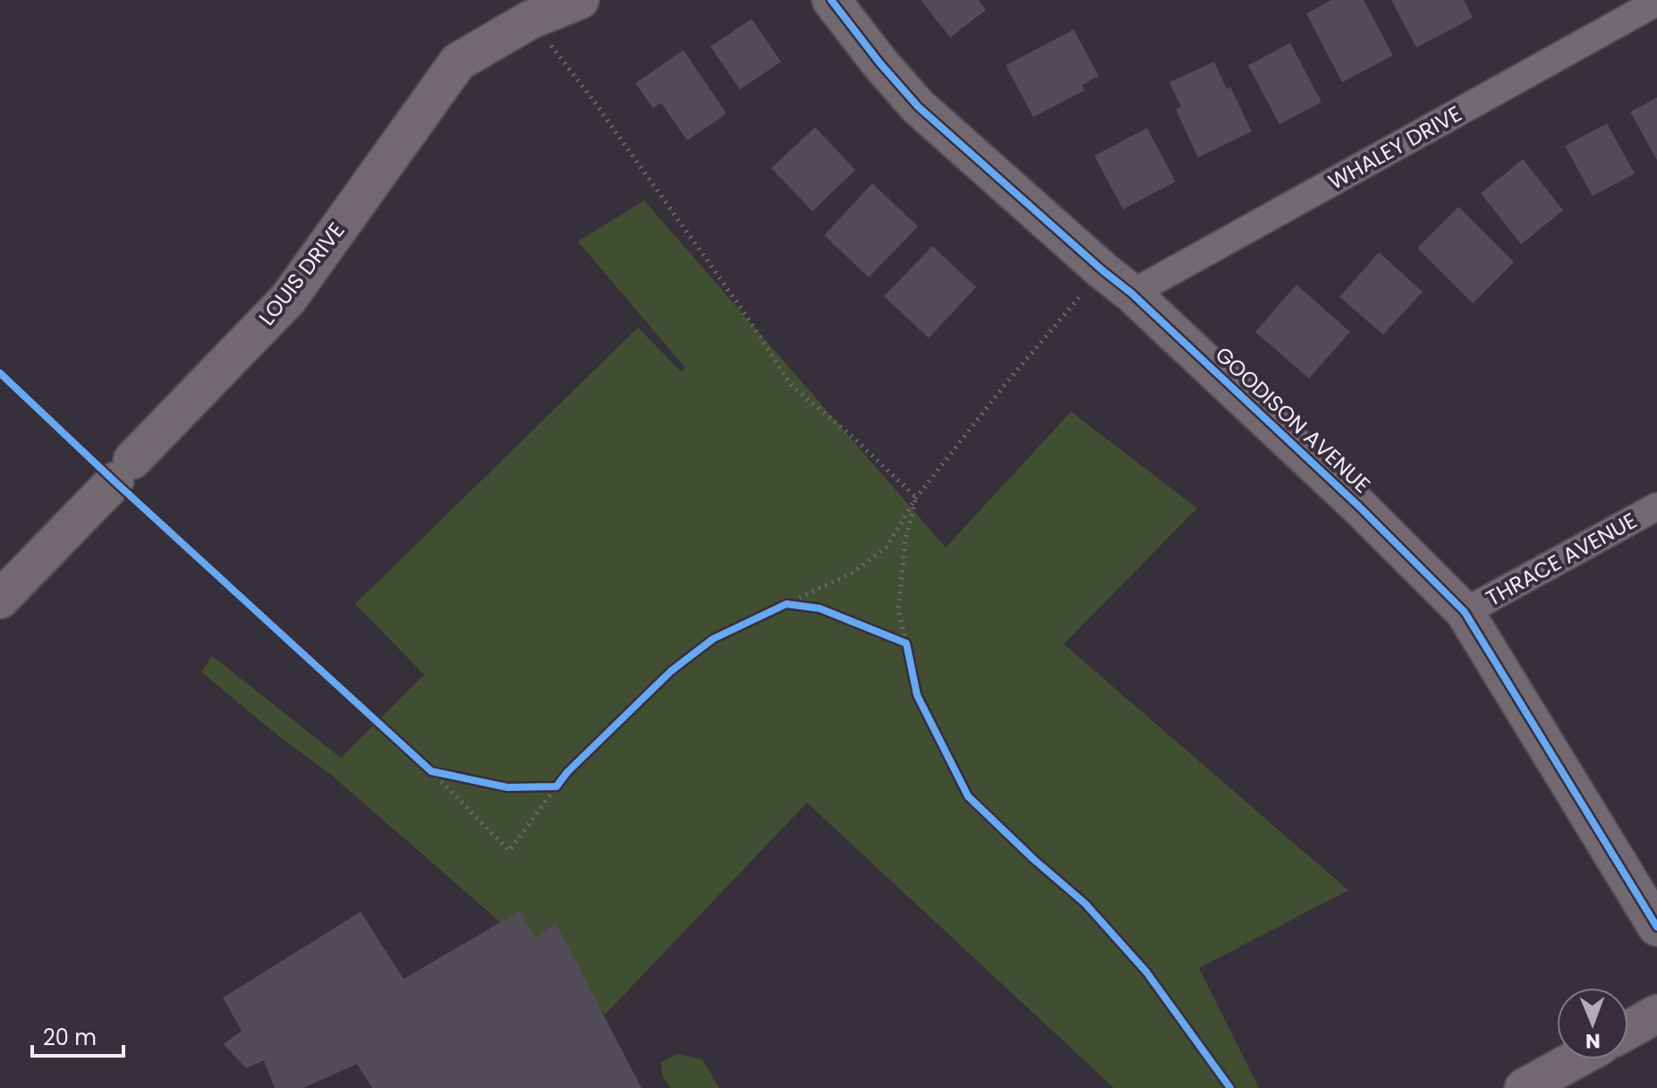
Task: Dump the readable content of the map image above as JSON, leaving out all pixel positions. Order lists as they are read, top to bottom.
{
  "streets": {
    "street": [
      "WHALEY DRIVE",
      "LOUIS DRIVE",
      "GOODISON AVENUE",
      "THRACE AVENUE"
    ]
  },
  "crossings": [
    ["WHALEY DRIVE", "GOODISON AVENUE"],
    ["GOODISON AVENUE", "THRACE AVENUE"]
  ],
  "scale_bar": "20 m",
  "north": "bottom"
}
